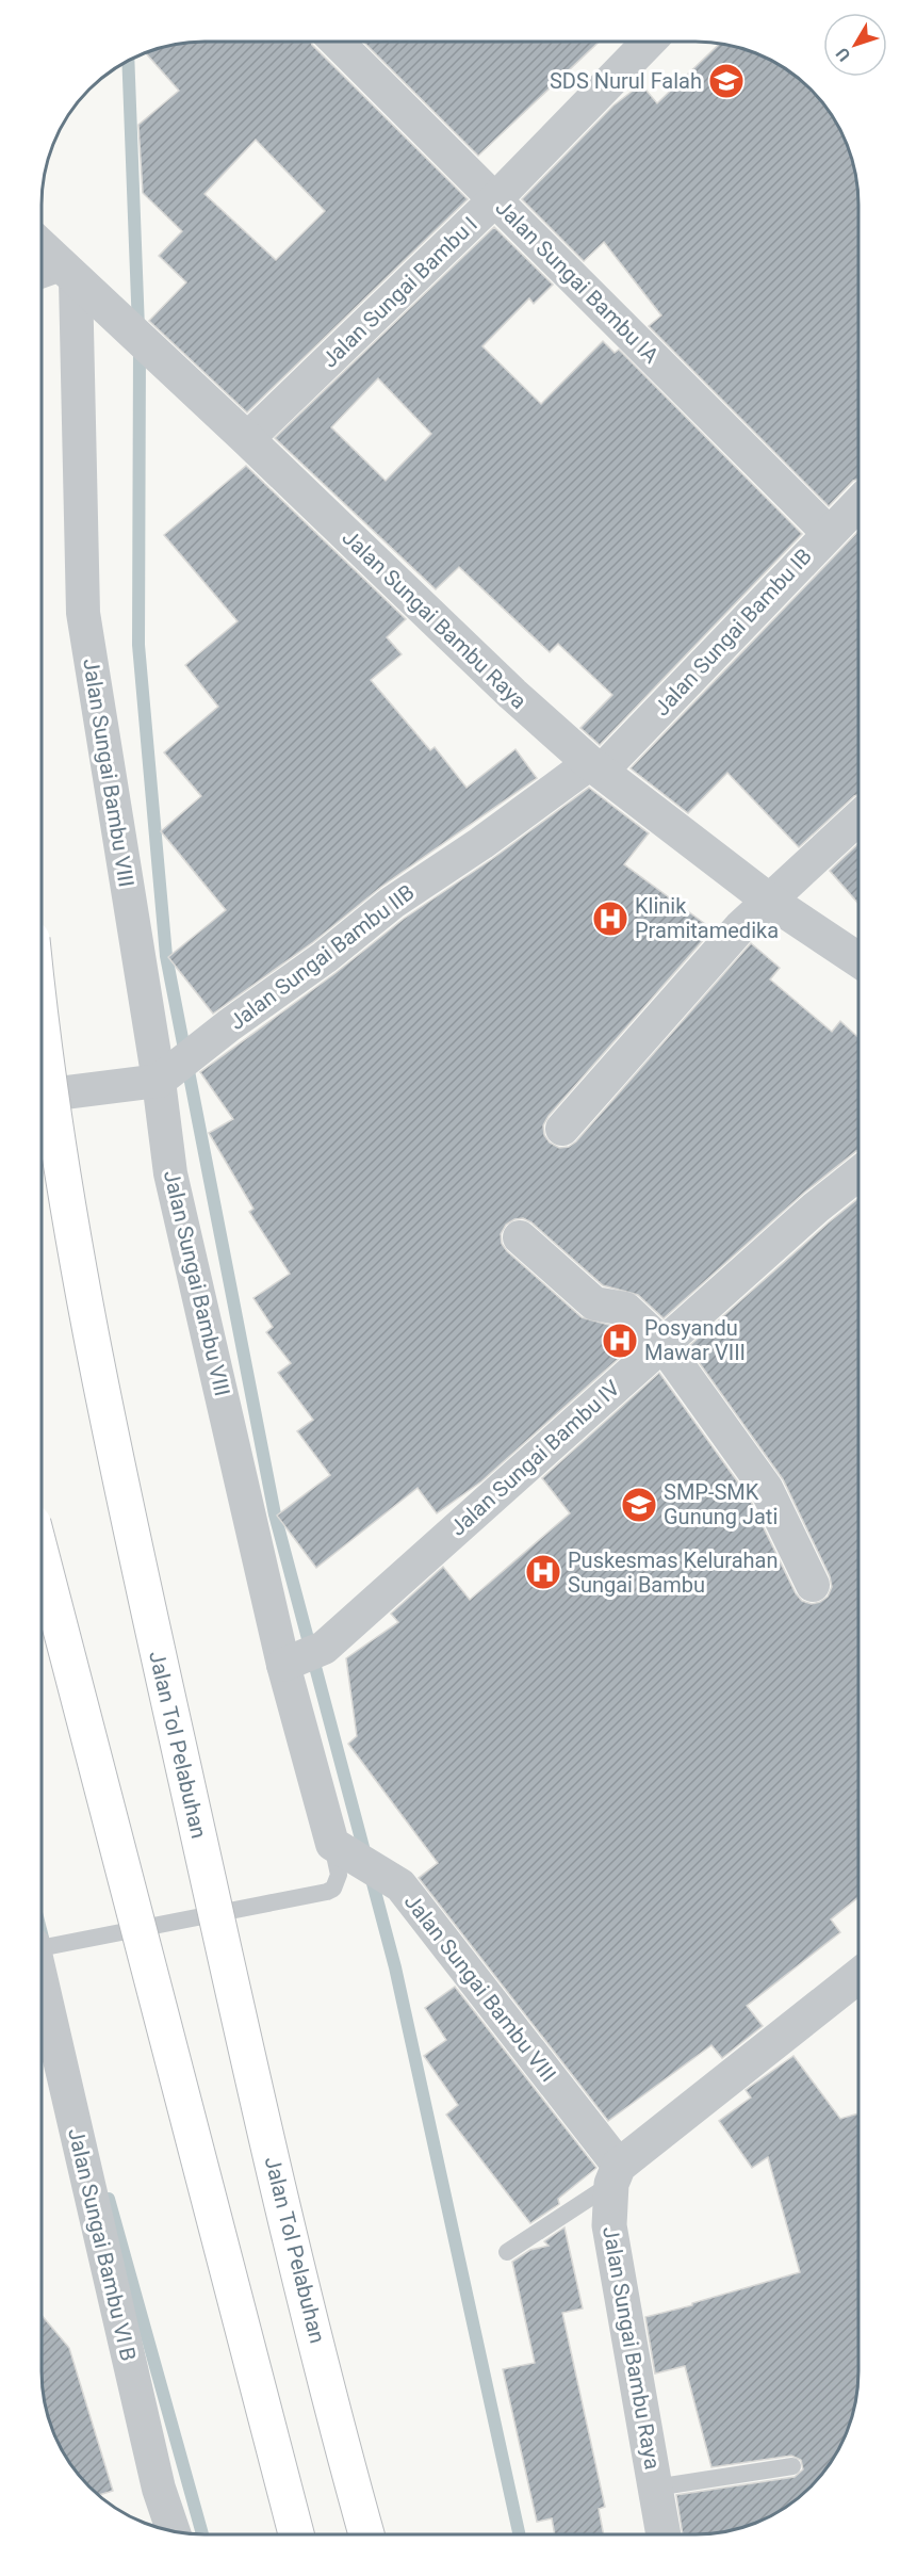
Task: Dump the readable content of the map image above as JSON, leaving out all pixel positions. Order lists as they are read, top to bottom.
{
  "streets": {
    "highway": ["Jalan Tol Pelabuhan"],
    "street": [
      "Jalan Sungai Bambu IA",
      "Jalan Sungai Bambu I",
      "Jalan Sungai Bambu Raya",
      "Jalan Sungai Bambu IB",
      "Jalan Sungai Bambu VIII",
      "Jalan Sungai Bambu IIB",
      "Jalan Sungai Bambu IV",
      "Jalan Sungai Bambu VI B"
    ]
  },
  "crossings": [
    ["Jalan Sungai Bambu IA", "Jalan Sungai Bambu I"],
    ["Jalan Sungai Bambu IA", "Jalan Sungai Bambu IB"],
    ["Jalan Sungai Bambu I", "Jalan Sungai Bambu Raya"],
    ["Jalan Sungai Bambu Raya", "Jalan Sungai Bambu IB"],
    ["Jalan Sungai Bambu Raya", "Jalan Sungai Bambu VIII"],
    ["Jalan Sungai Bambu Raya", "Jalan Sungai Bambu IIB"],
    ["Jalan Sungai Bambu IB", "Jalan Sungai Bambu IIB"],
    ["Jalan Sungai Bambu VIII", "Jalan Sungai Bambu IIB"],
    ["Jalan Sungai Bambu VIII", "Jalan Sungai Bambu IV"]
  ],
  "places": {
    "school or university": ["SDS Nurul Falah", "SMP-SMK Gunung Jati"],
    "hospital": ["Klinik Pramitamedika", "Posyandu Mawar VIII", "Puskesmas Kelurahan Sungai Bambu"]
  },
  "north": "bottom left"
}
